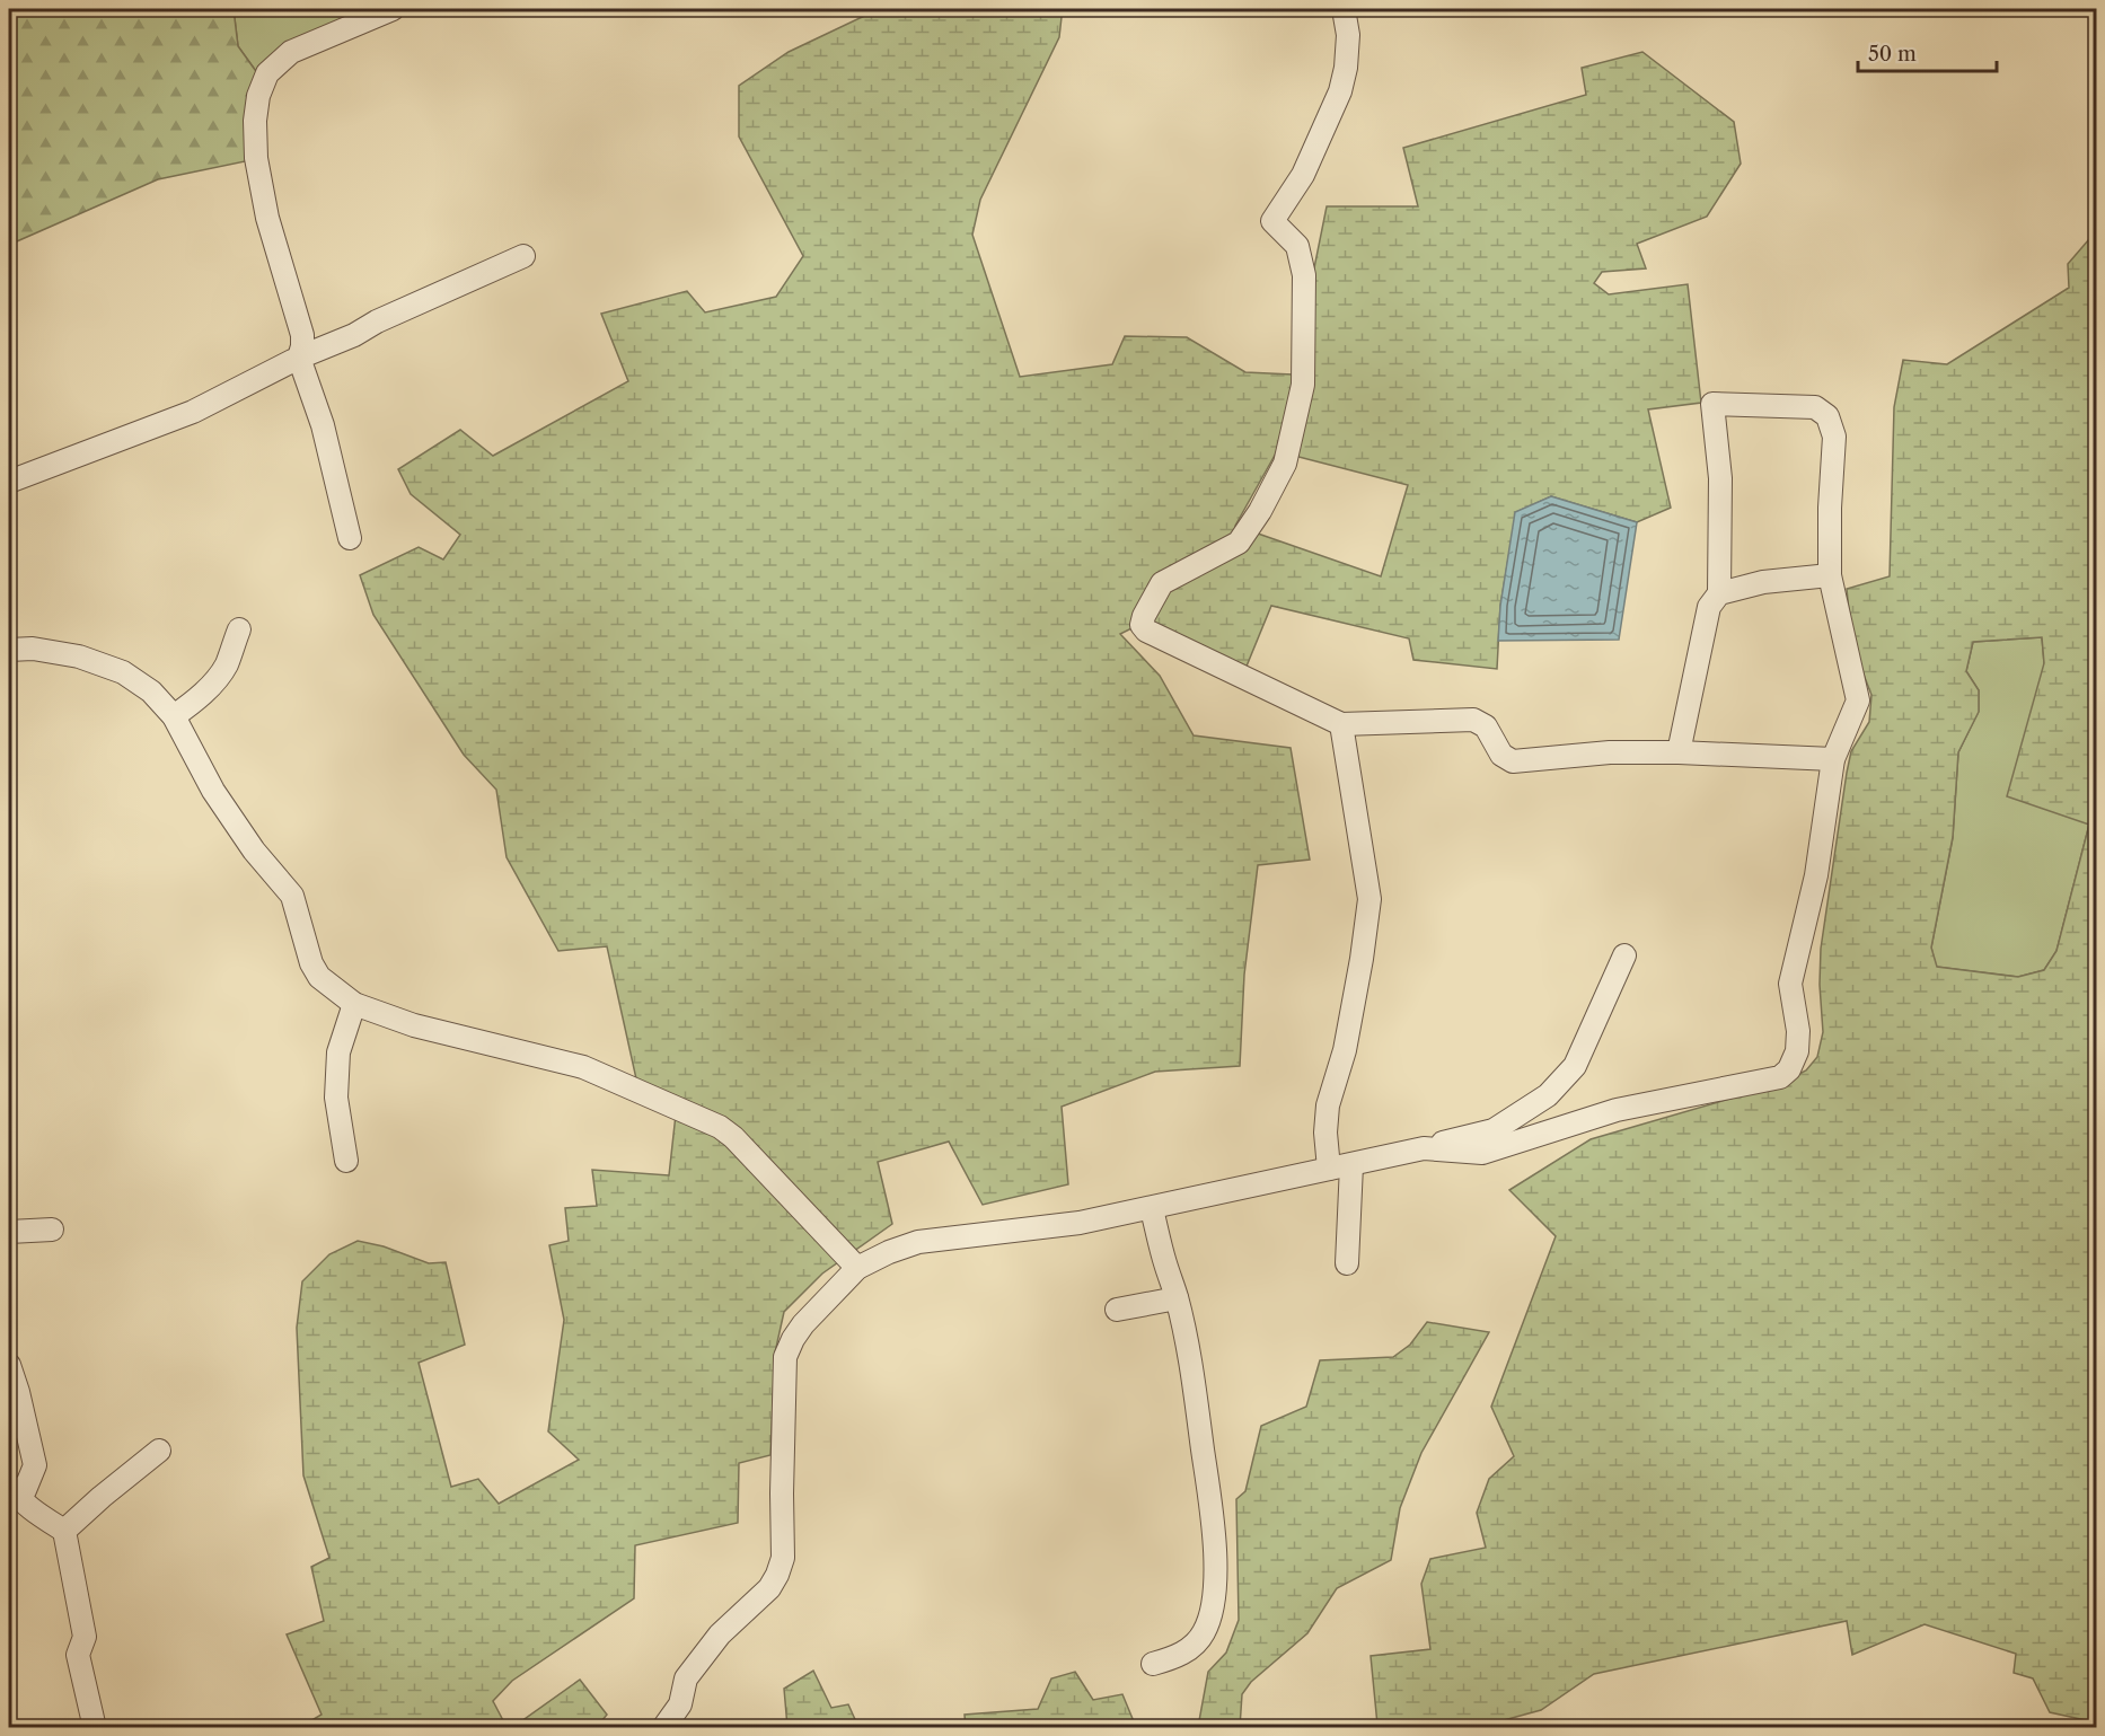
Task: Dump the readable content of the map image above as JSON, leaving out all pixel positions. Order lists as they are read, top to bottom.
{
  "scale_bar": "50 m"
}
